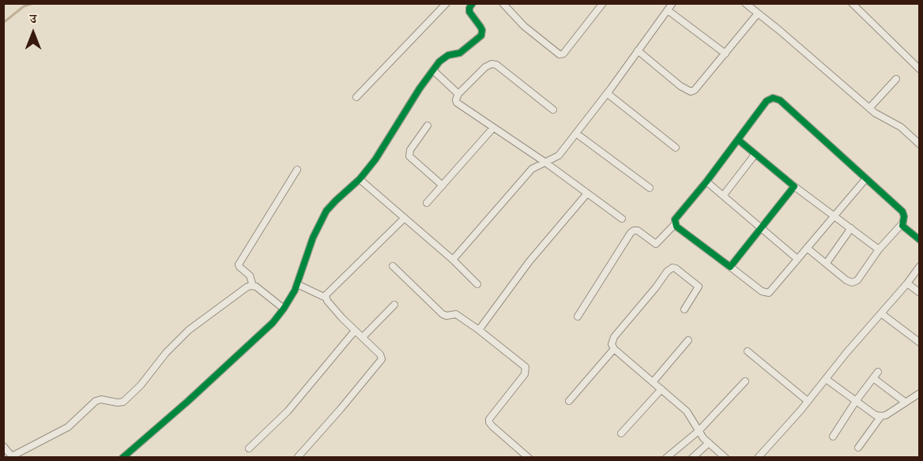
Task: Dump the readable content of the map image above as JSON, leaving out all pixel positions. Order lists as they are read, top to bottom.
{
  "north": "top"
}
